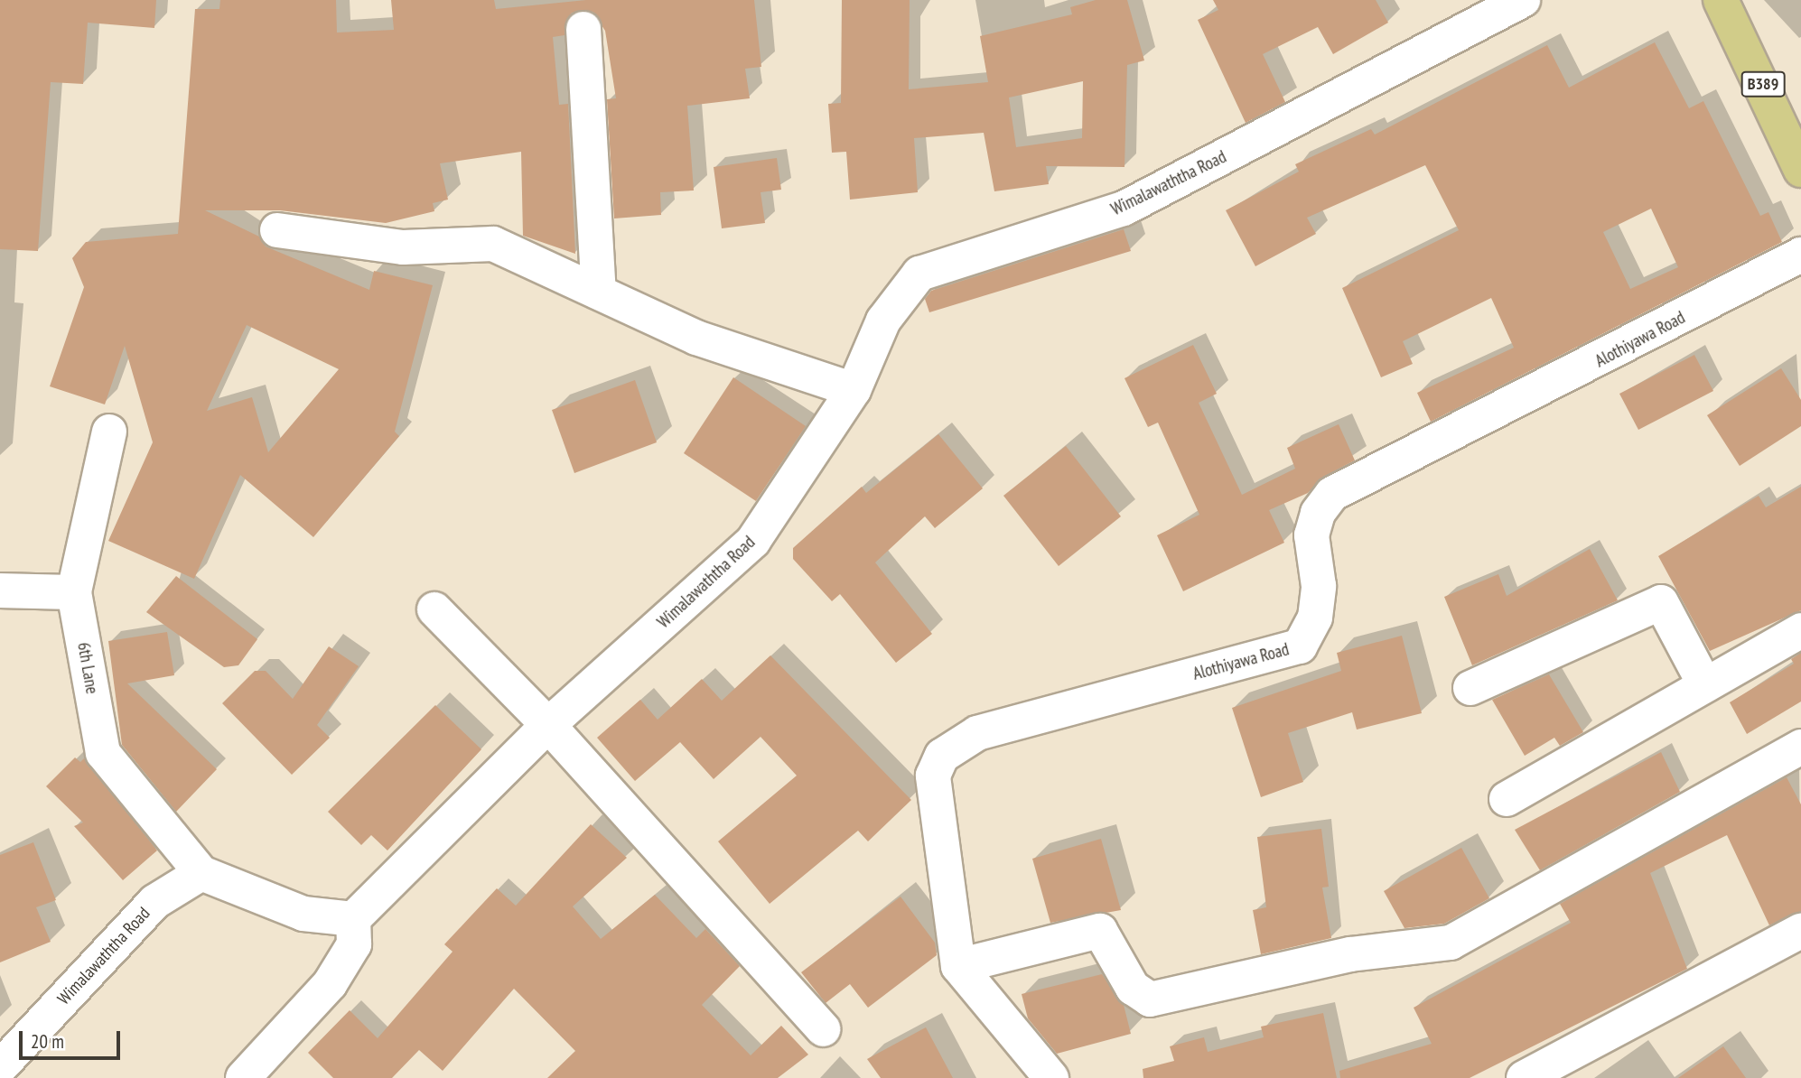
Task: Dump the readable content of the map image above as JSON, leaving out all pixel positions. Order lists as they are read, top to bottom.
{
  "streets": {
    "main road": ["B389"],
    "street": ["Wimalawaththa Road", "Alothiyawa Road", "6th Lane"]
  },
  "crossings": [
    ["Wimalawaththa Road", "6th Lane"]
  ],
  "scale_bar": "20 m"
}
